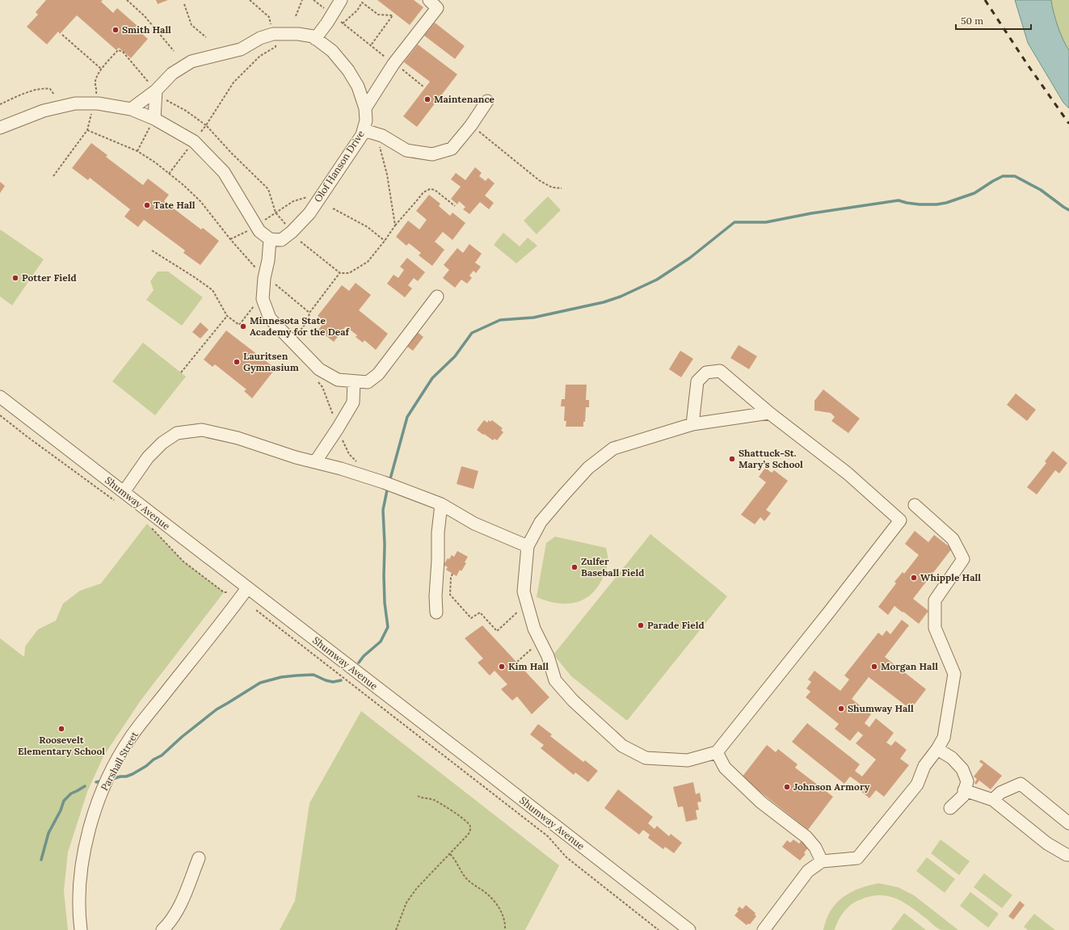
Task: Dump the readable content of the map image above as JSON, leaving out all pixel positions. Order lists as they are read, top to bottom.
{
  "streets": {
    "street": ["Olof Hanson Drive", "Shumway Avenue", "Parshall Street"]
  },
  "crossings": [
    ["Shumway Avenue", "Parshall Street"]
  ],
  "places": [
    "Smith Hall",
    "Maintenance",
    "Tate Hall",
    "Potter Field",
    "Minnesota State Academy for the Deaf",
    "Lauritsen Gymnasium",
    "Shattuck-St. Mary’s School",
    "Zulfer Baseball Field",
    "Whipple Hall",
    "Parade Field",
    "Kim Hall",
    "Morgan Hall",
    "Shumway Hall",
    "Roosevelt Elementary School",
    "Johnson Armory"
  ],
  "scale_bar": "50 m"
}
